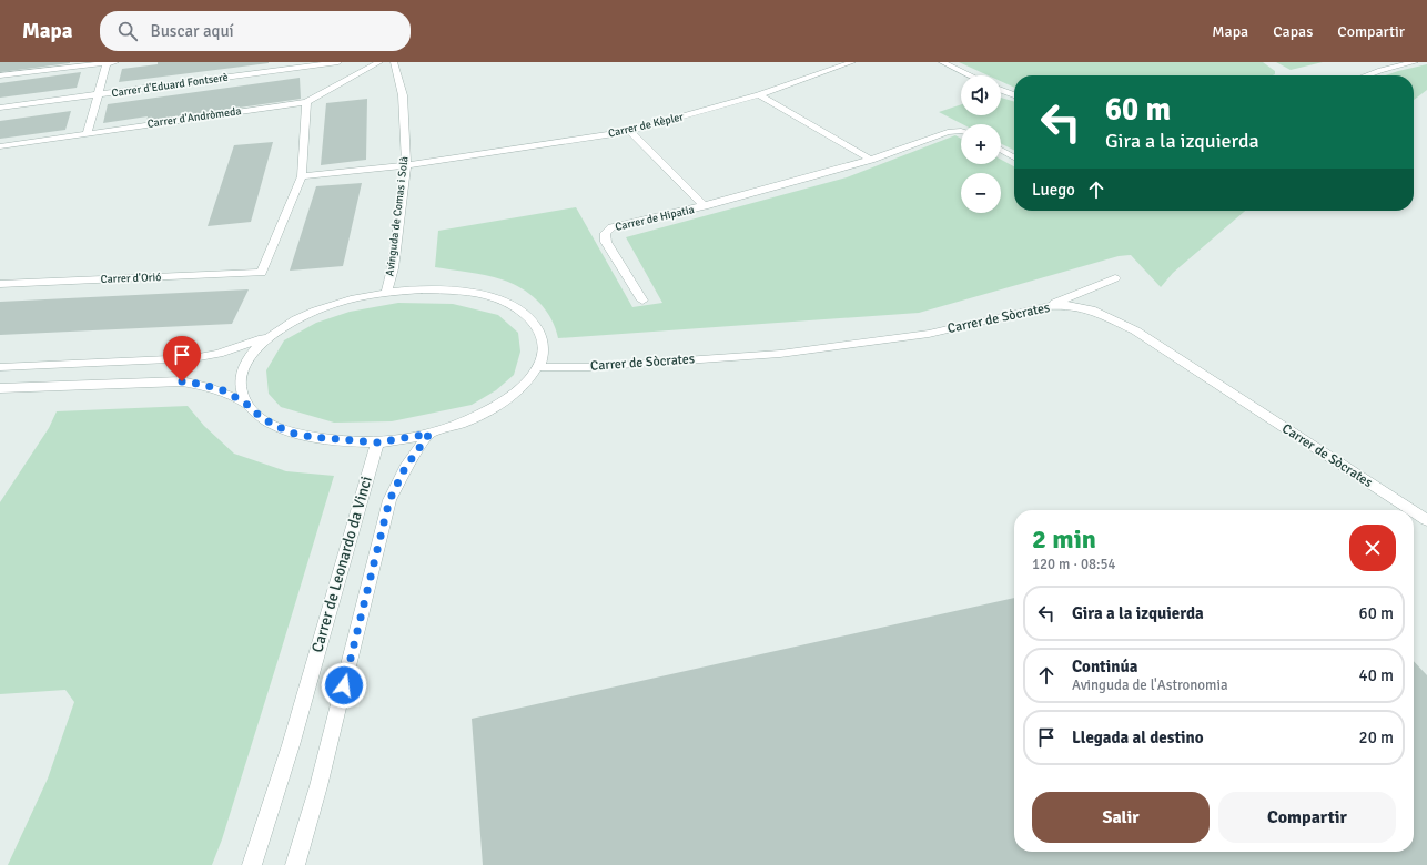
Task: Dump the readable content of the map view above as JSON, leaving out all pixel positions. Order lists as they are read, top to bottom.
{
  "streets": {
    "street": [
      "Carrer d'Eduard Fontserè",
      "Carrer d'Andròmeda",
      "Carrer de Kèpler",
      "Avinguda de Comas i Solà",
      "Carrer de Hipatia",
      "Carrer d'Orió",
      "Carrer de Sòcrates",
      "Carrer de Leonardo da Vinci"
    ]
  },
  "crossings": [
    ["Carrer de Kèpler", "Avinguda de Comas i Solà"],
    ["Carrer de Kèpler", "Carrer de Hipatia"],
    ["Carrer de Kèpler", "Carrer d'Orió"]
  ],
  "page": {
    "header": "Mapa",
    "search": "Buscar aquí",
    "nav": ["Mapa", "Capas", "Compartir"],
    "map_buttons": ["+", "−"],
    "turn": ["60 m", "Gira a la izquierda"],
    "then": "Luego",
    "heading": ["2 min", "120 m · 08:54"],
    "list": [
      {
        "name": "Gira a la izquierda",
        "value": "60 m"
      },
      {
        "name": "Continúa",
        "note": "Avinguda de l'Astronomia",
        "value": "40 m"
      },
      {
        "name": "Llegada al destino",
        "value": "20 m"
      }
    ],
    "buttons": ["Salir", "Compartir"]
  }
}
